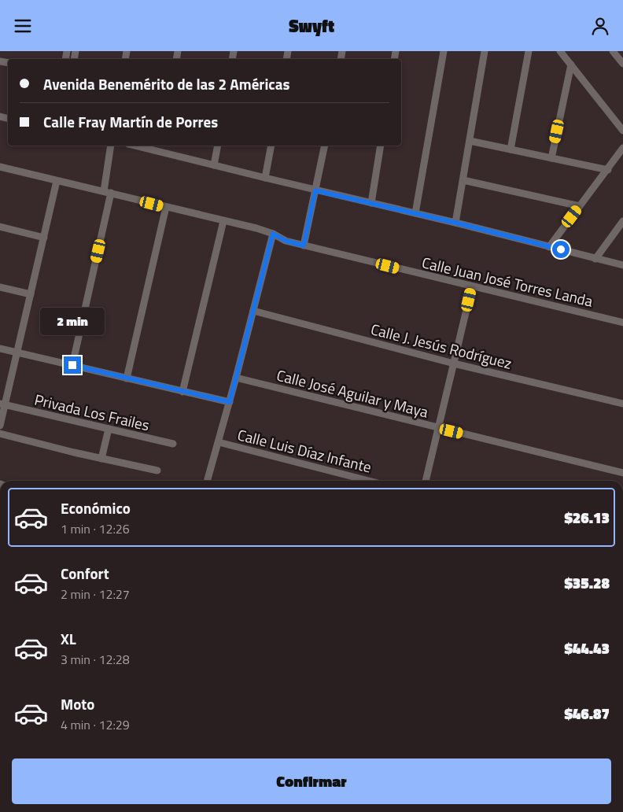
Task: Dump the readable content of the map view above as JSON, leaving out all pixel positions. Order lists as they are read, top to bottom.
{
  "streets": {
    "street": [
      "Calle Juan José Torres Landa",
      "Calle J. Jesús Rodríguez",
      "Calle José Aguilar y Maya",
      "Privada Los Frailes",
      "Calle Luis Díaz Infante"
    ]
  },
  "page": {
    "header": "Swyft",
    "banner": ["Avenida Benemérito de las 2 Américas", "Calle Fray Martín de Porres"],
    "bubble": "2 min",
    "list": [
      {
        "name": "Económico",
        "note": "1 min · 12:26",
        "value": "$26.13"
      },
      {
        "name": "Confort",
        "note": "2 min · 12:27",
        "value": "$35.28"
      },
      {
        "name": "XL",
        "note": "3 min · 12:28",
        "value": "$44.43"
      },
      {
        "name": "Moto",
        "note": "4 min · 12:29",
        "value": "$46.87"
      }
    ],
    "buttons": "Confirmar"
  }
}
